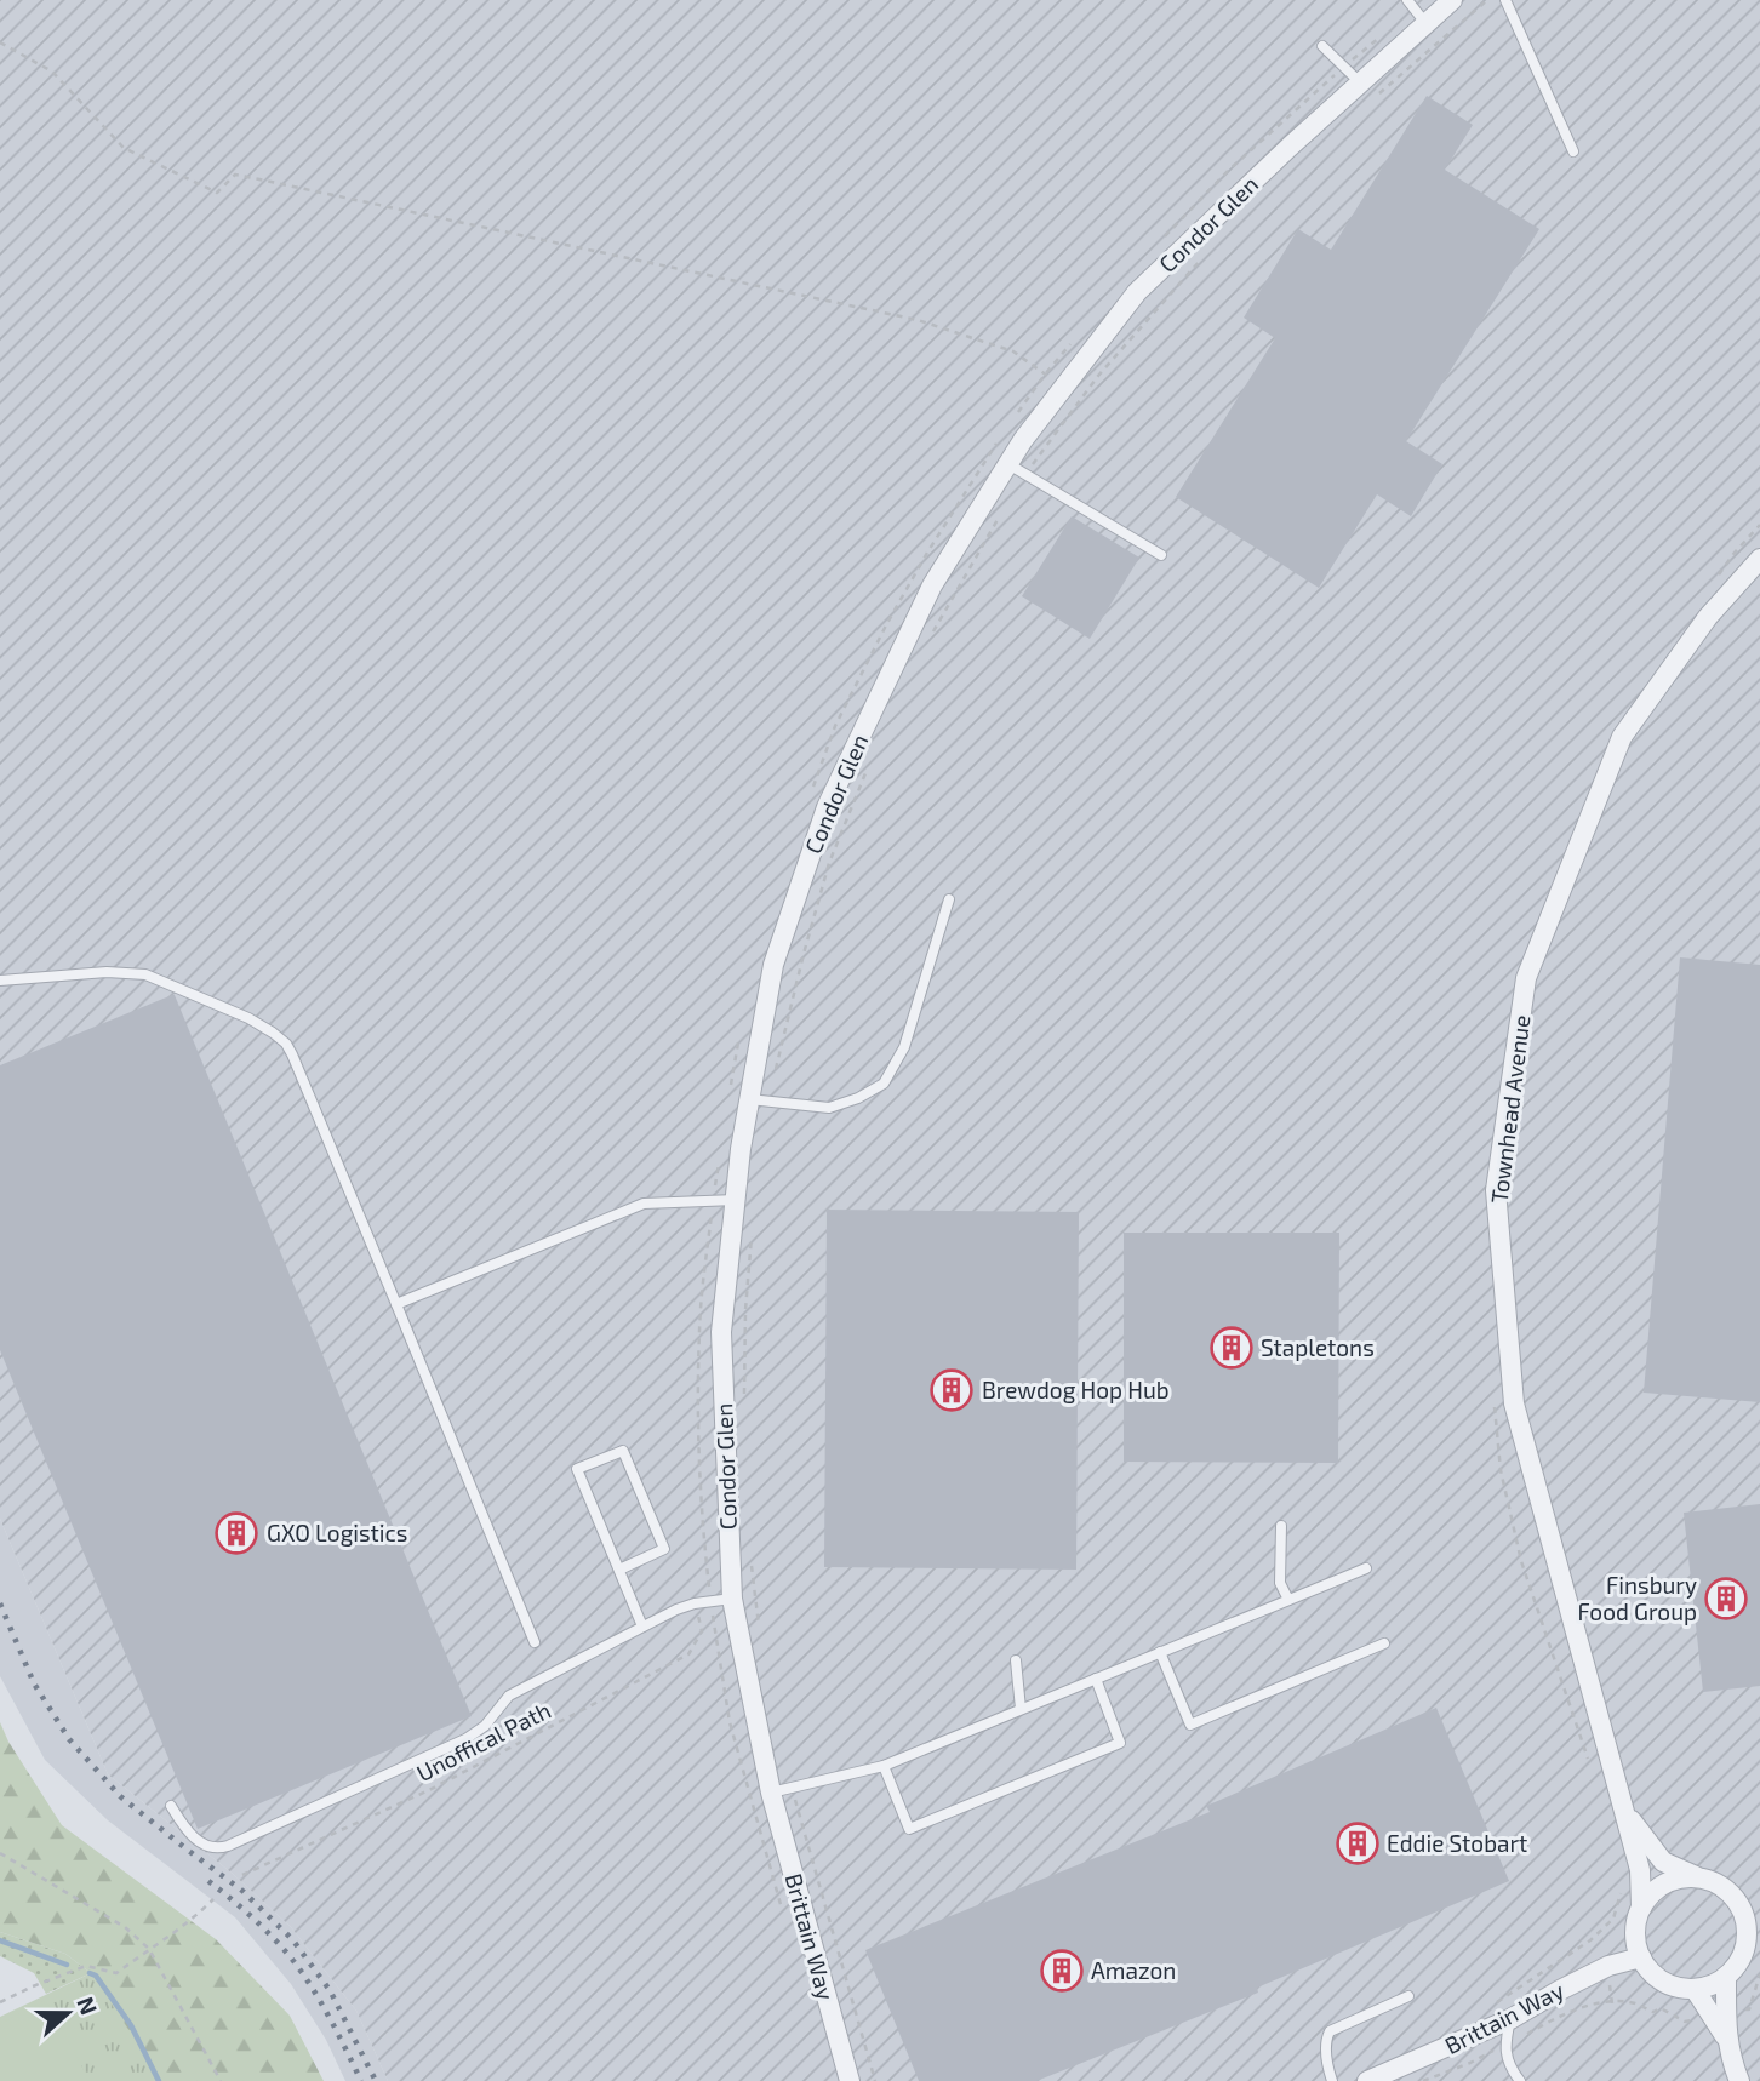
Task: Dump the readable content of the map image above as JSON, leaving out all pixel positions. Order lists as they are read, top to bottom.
{
  "streets": {
    "street": ["Condor Glen", "Townhead Avenue", "Brittain Way"],
    "path": ["Unoffical Path"]
  },
  "crossings": [
    ["Condor Glen", "Brittain Way"],
    ["Townhead Avenue", "Brittain Way"]
  ],
  "places": {
    "building": [
      "Stapletons",
      "Brewdog Hop Hub",
      "GXO Logistics",
      "Finsbury Food Group",
      "Eddie Stobart",
      "Amazon"
    ]
  },
  "north": "right"
}
